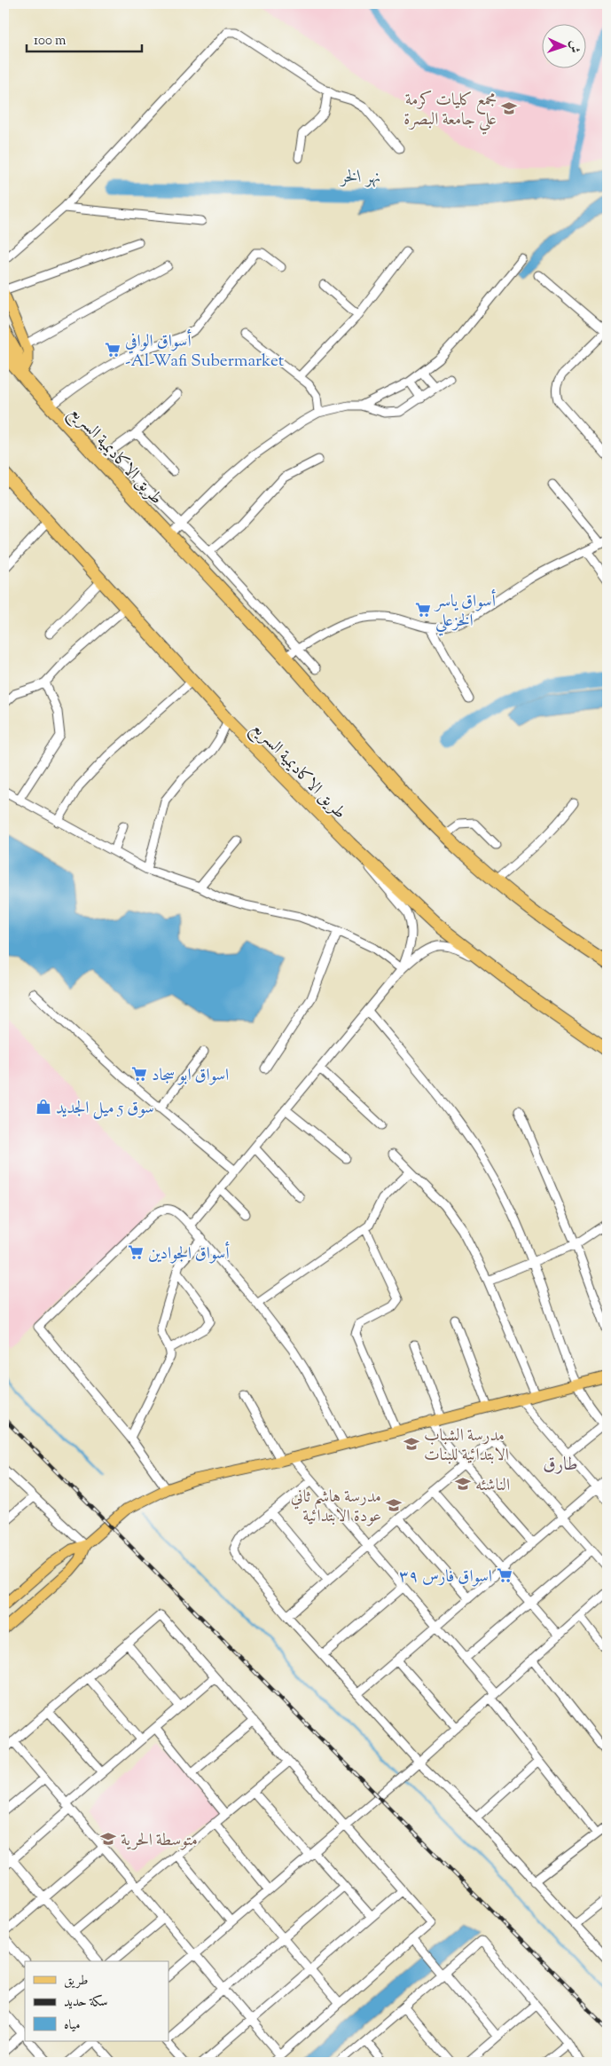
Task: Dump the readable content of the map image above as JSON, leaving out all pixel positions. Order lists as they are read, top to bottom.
{
  "streets": {
    "highway": ["طريق الاكاديمية السريع"]
  },
  "districts": ["طارق"],
  "water": ["نهر الخر"],
  "places": {
    "school or university": [
      "مجمع كليات كرمة علي جامعة البصرة",
      "مدرسة الشباب الابتدائية للبنات",
      "الناشئه",
      "مدرسة هاشم ثاني عودة الابتدائية",
      "متوسطة الحرية"
    ],
    "supermarket": [
      "أسواق الوافي -Al-Wafi Subermarket",
      "أسواق ياسر الخزعلي",
      "اسواق ابو سجاد",
      "أسواق الجوادين",
      "اسواق فارس ٣٩"
    ],
    "shop": ["سوق 5 ميل الجديد"]
  },
  "legend": ["طريق", "سكة حديد", "مياه"],
  "scale_bar": "100 m",
  "north": "right"
}
